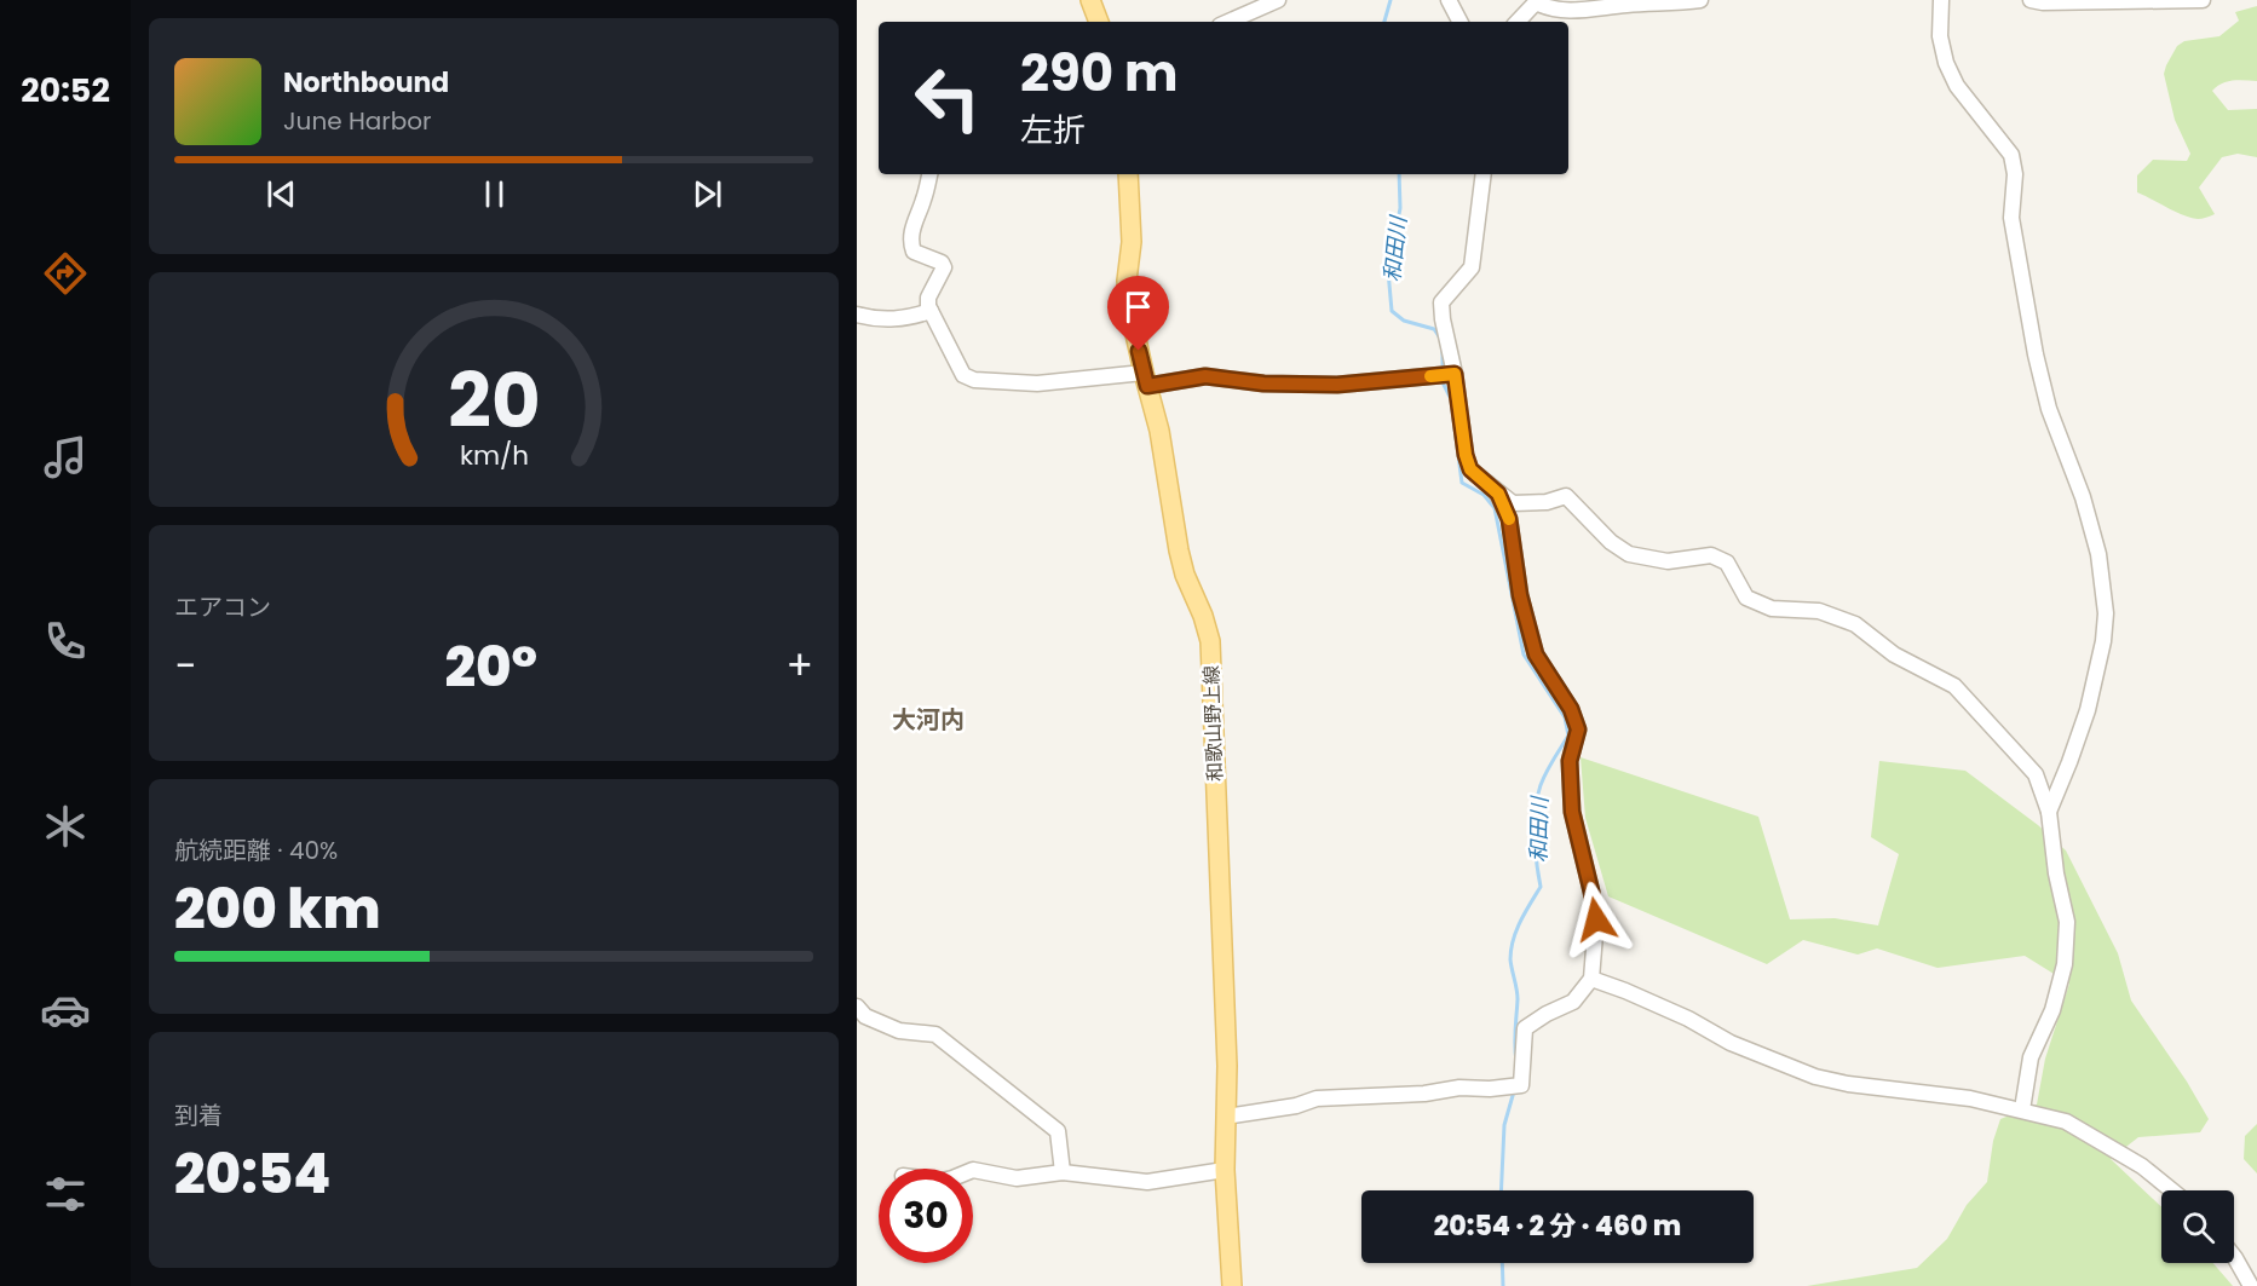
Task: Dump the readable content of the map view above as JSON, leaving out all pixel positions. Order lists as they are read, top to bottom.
{
  "streets": {
    "main road": ["和歌山野上線"]
  },
  "districts": ["大河内"],
  "water": ["和田川"],
  "page": {
    "tabs": "20:52",
    "turn": ["290 m", "左折"],
    "song": ["Northbound", "June Harbor"],
    "tile": [
      "エアコン",
      ["航続距離 · 40%", "200 km"],
      ["到着", "20:54"]
    ],
    "heat": ["−", "20°", "+"],
    "limit": "30",
    "trip": "20:54 · 2 分 · 460 m",
    "gauge": ["20", "km/h"]
  }
}
